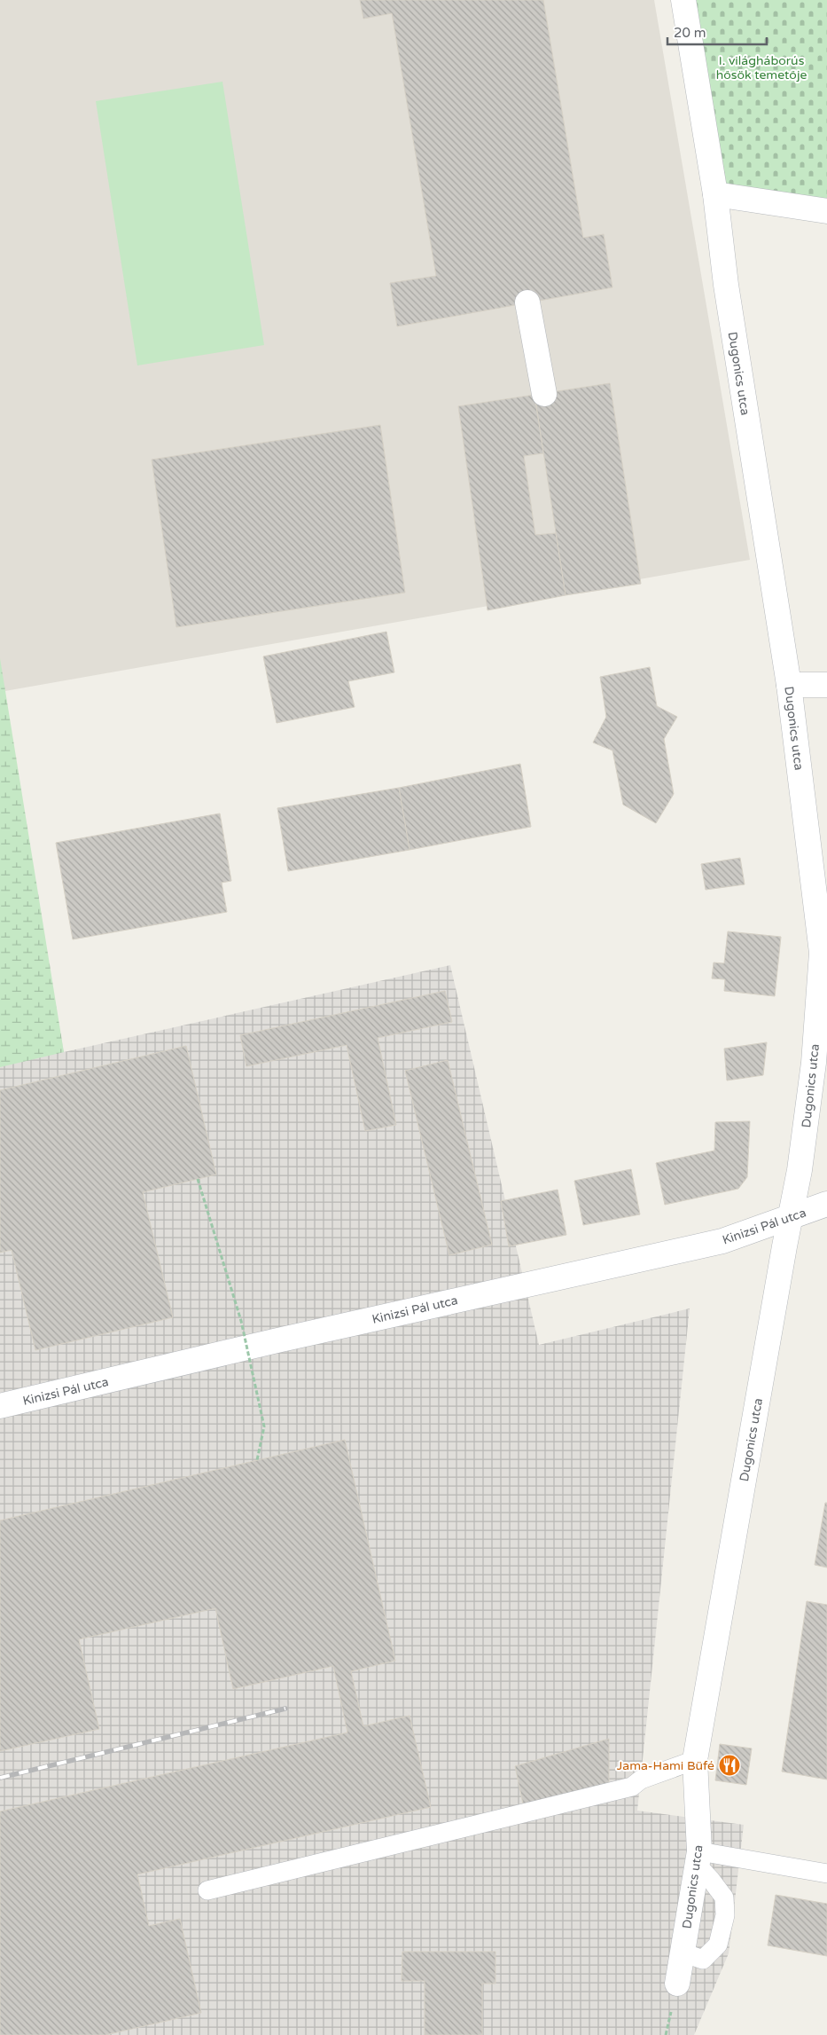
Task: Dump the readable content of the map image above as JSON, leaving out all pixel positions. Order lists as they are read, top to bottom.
{
  "streets": {
    "street": ["Dugonics utca", "Kinizsi Pál utca"]
  },
  "crossings": [
    ["Dugonics utca", "Kinizsi Pál utca"]
  ],
  "parks": ["I. világháborús hősök temetője"],
  "places": {
    "restaurant": ["Jama-Hami Büfé"]
  },
  "scale_bar": "20 m"
}
